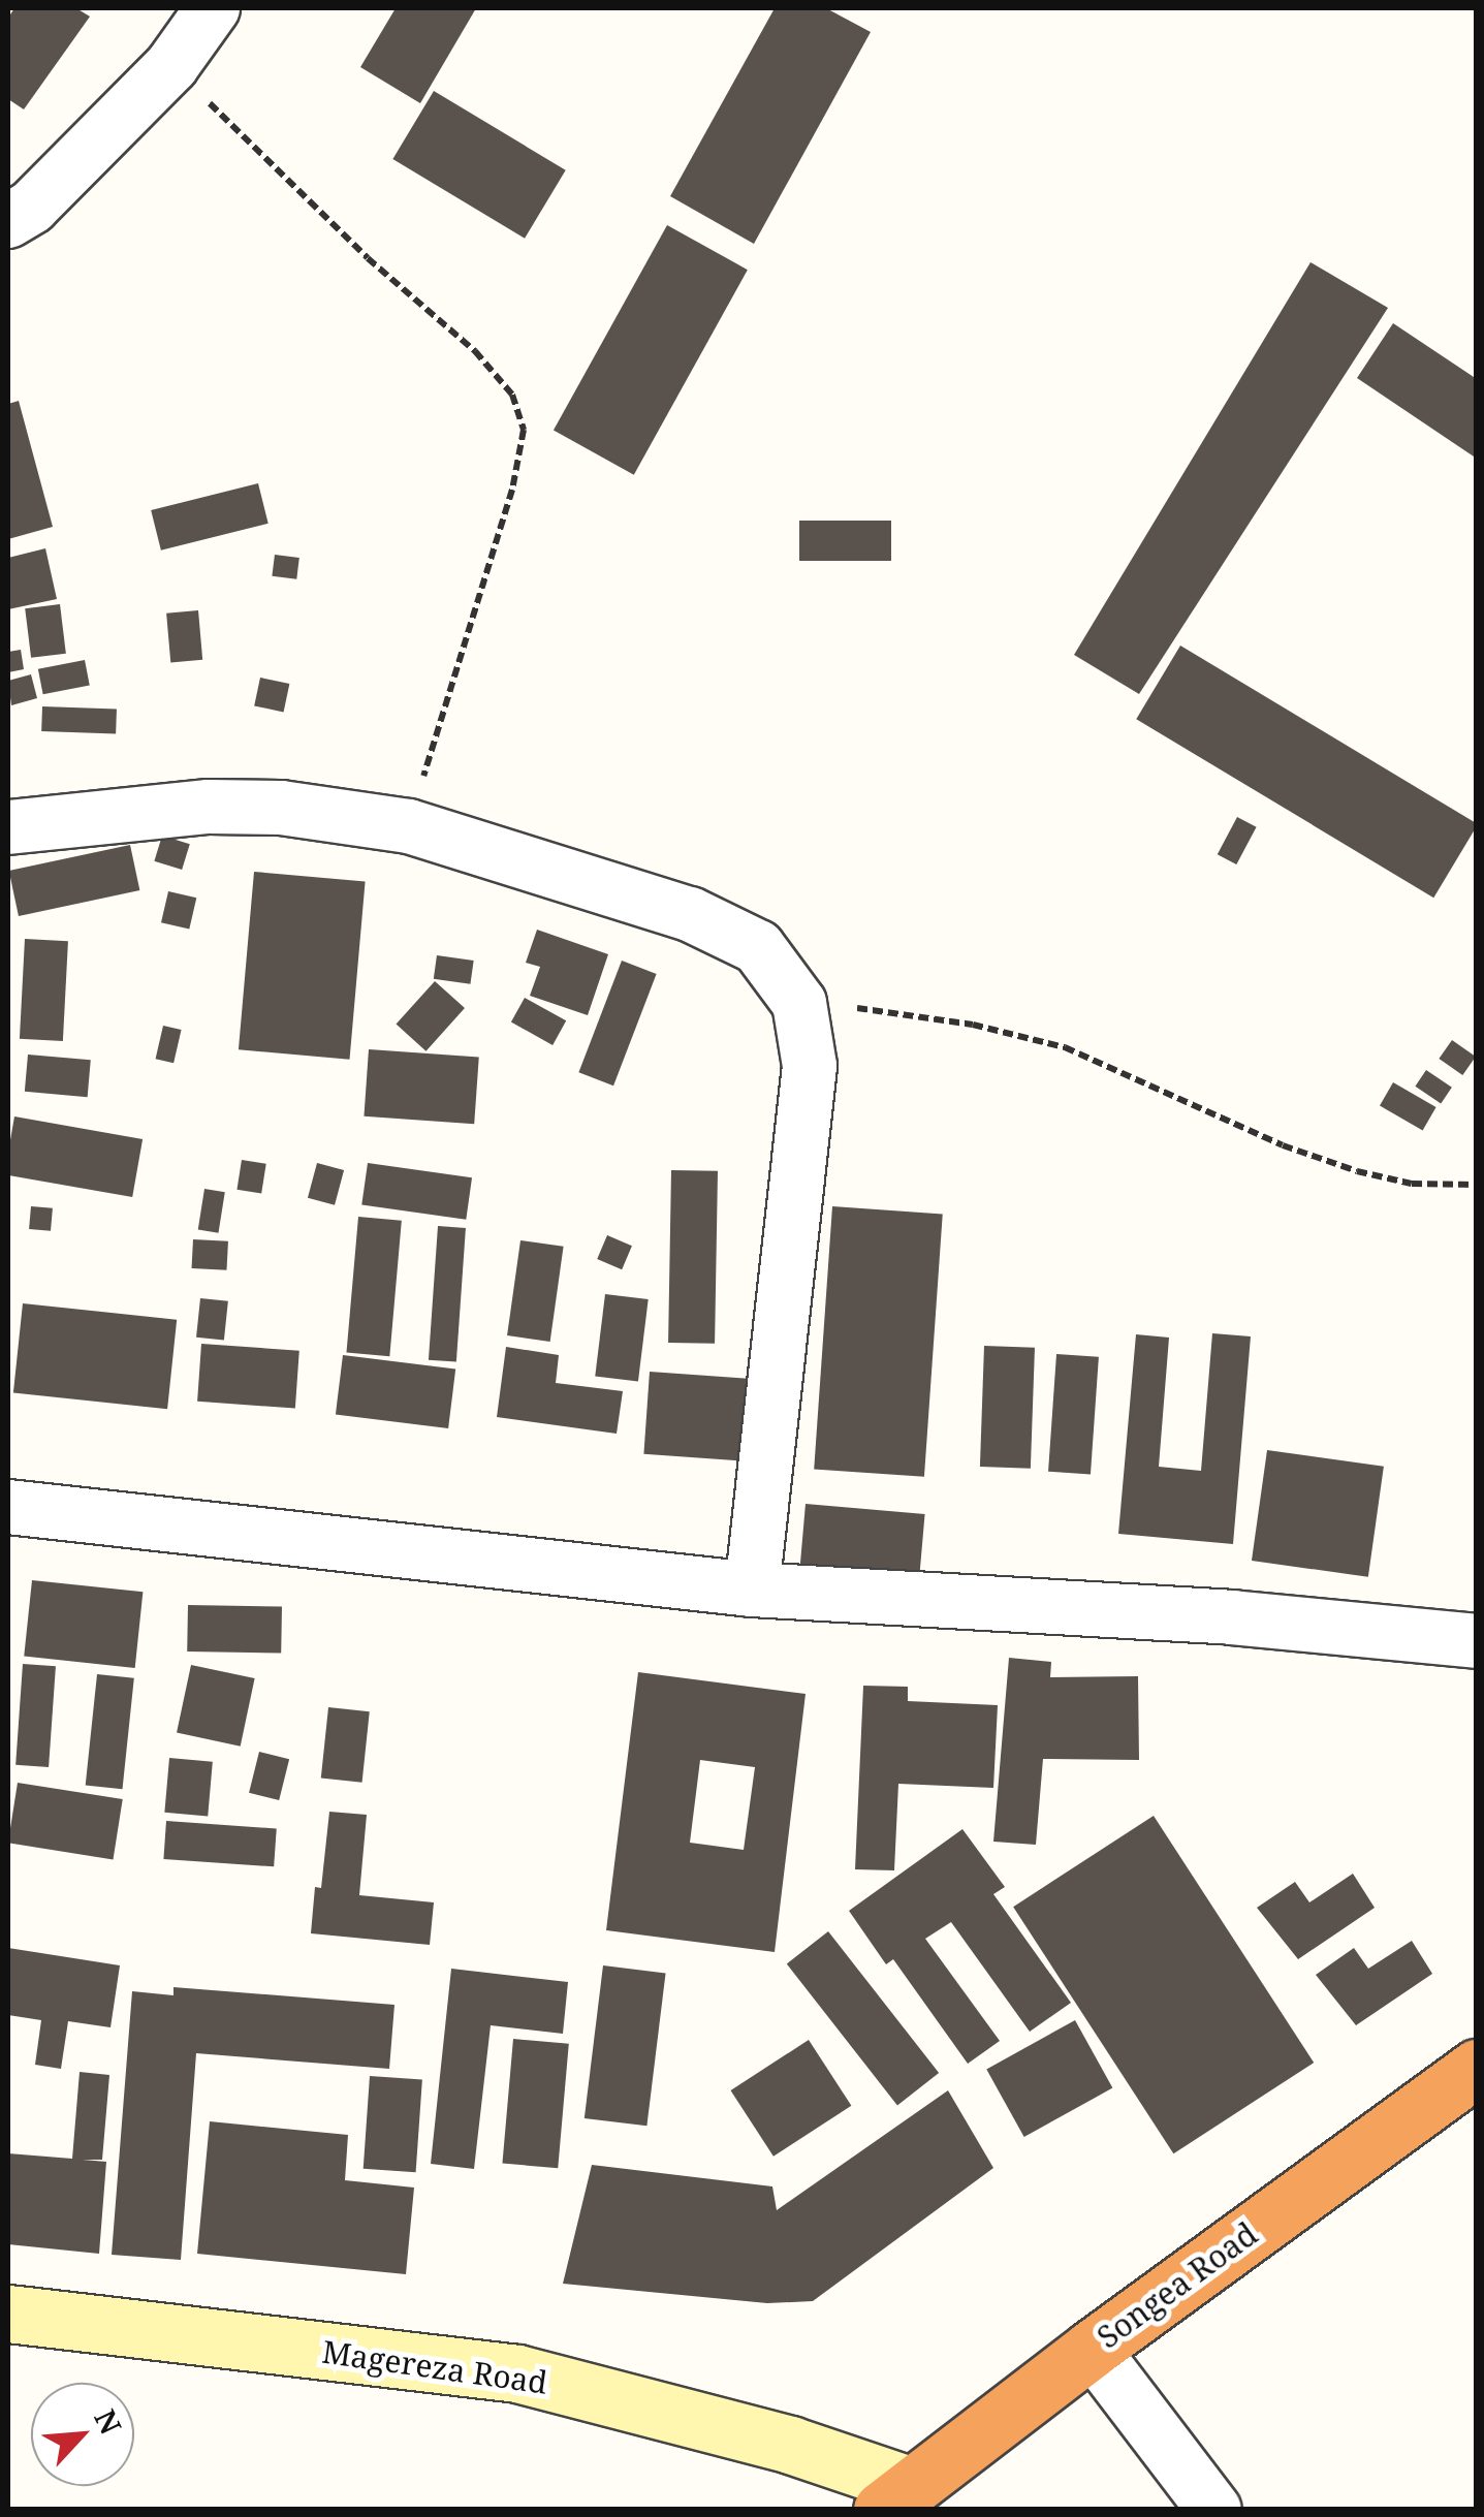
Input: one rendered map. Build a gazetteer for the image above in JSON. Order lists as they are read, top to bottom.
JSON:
{
  "streets": {
    "highway": ["Songea Road"],
    "street": ["Magereza Road"]
  },
  "crossings": [
    ["Songea Road", "Magereza Road"]
  ],
  "north": "top right"
}
